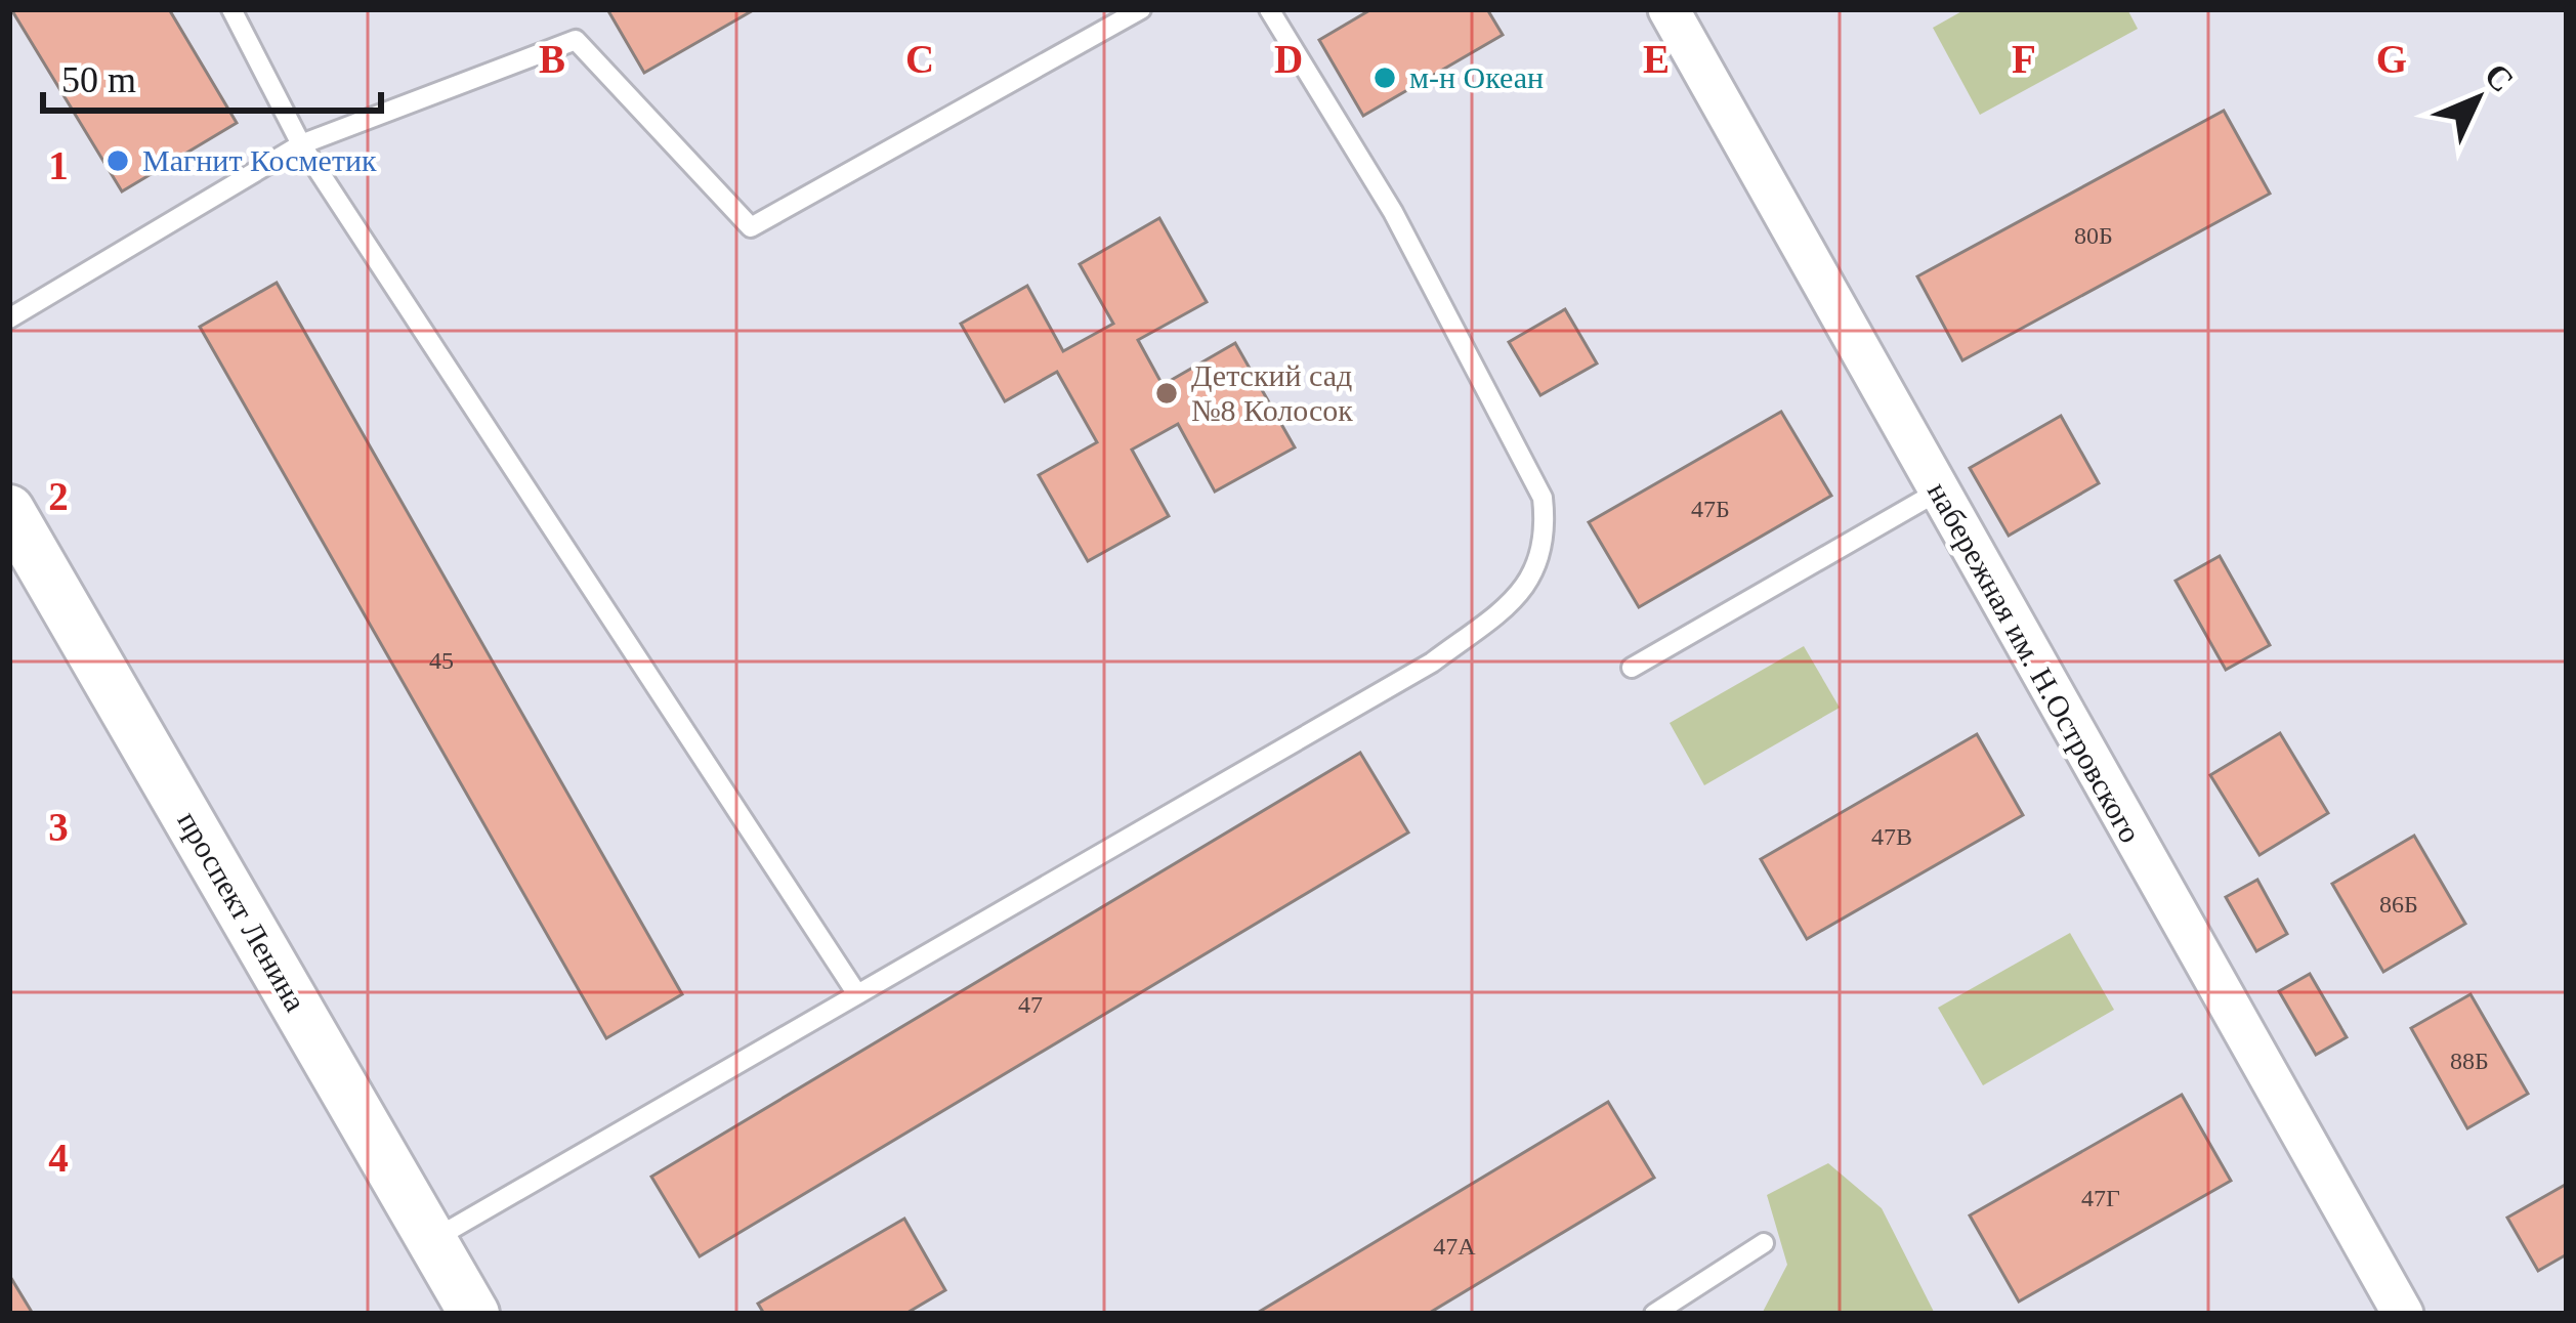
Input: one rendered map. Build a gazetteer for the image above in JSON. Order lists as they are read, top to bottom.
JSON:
{
  "streets": {
    "street": ["набережная им. Н.Островского", "проспект Ленина"]
  },
  "places": ["м-н Океан", "Магнит Косметик", "Детский сад №8 Колосок"],
  "house_numbers": [
    "80Б",
    "47Б",
    "45",
    "47В",
    "86Б",
    "47",
    "88Б",
    "47Г",
    "47А"
  ],
  "scale_bar": "50 m",
  "north": "top right",
  "grid": {
    "columns": [
      "B",
      "C",
      "D",
      "E",
      "F",
      "G"
    ],
    "rows": [
      "1",
      "2",
      "3",
      "4"
    ]
  }
}
